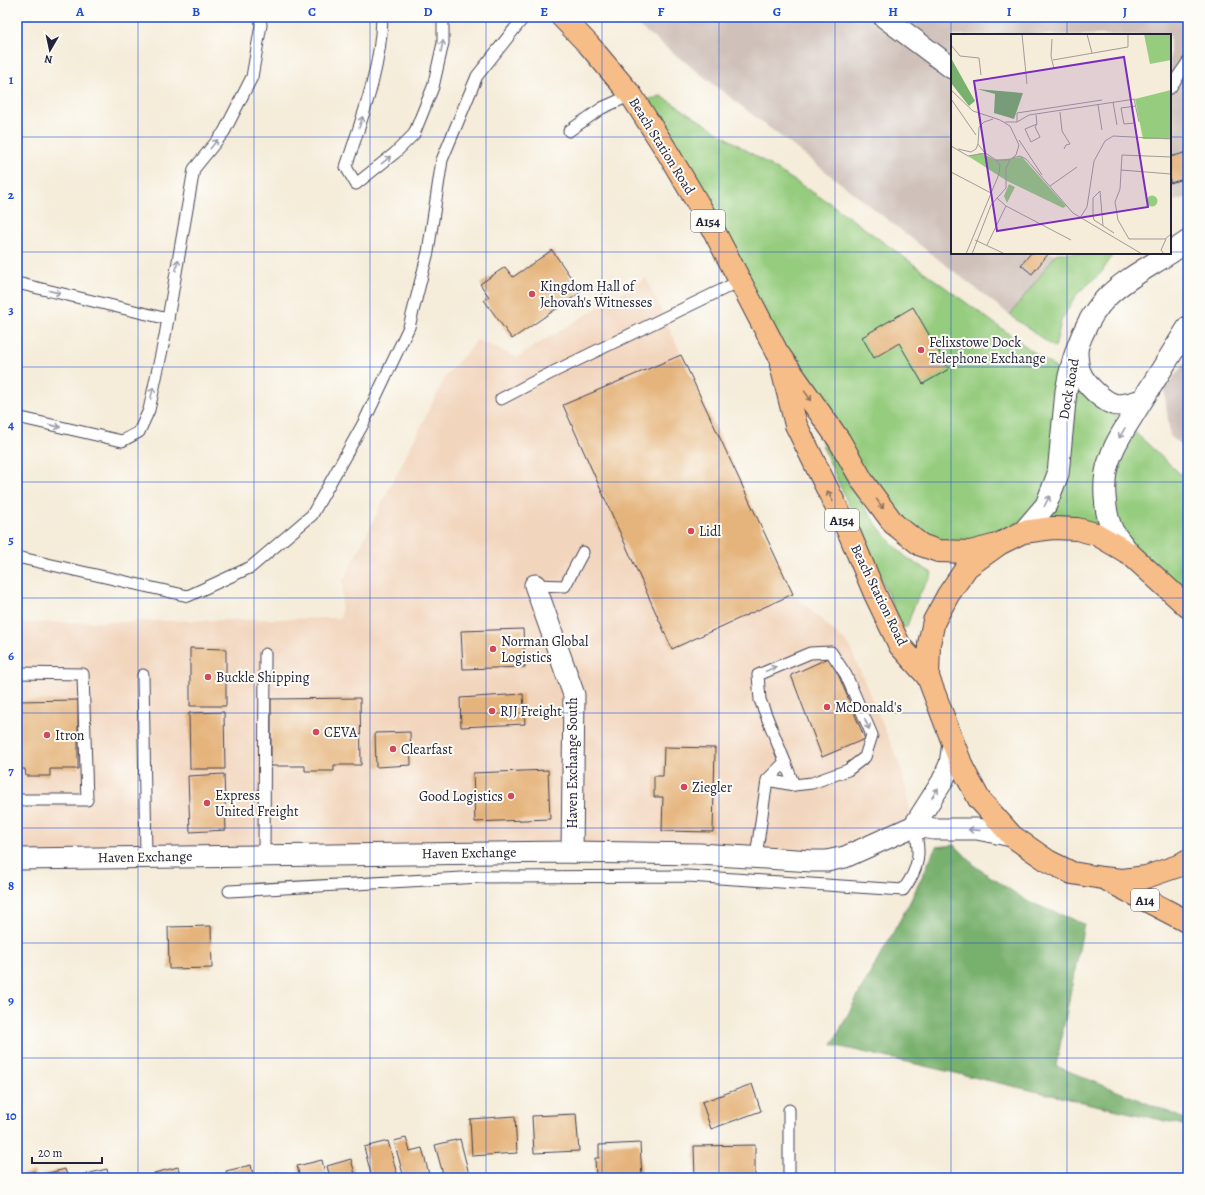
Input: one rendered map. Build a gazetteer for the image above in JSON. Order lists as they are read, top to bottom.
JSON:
{
  "streets": {
    "main road": ["Beach Station Road", "A154", "A14"],
    "street": ["Dock Road", "Haven Exchange South", "Haven Exchange"]
  },
  "crossings": [
    ["Haven Exchange South", "Haven Exchange"]
  ],
  "one_way": ["Dock Road"],
  "places": [
    "Kingdom Hall of Jehovah's Witnesses",
    "Felixstowe Dock Telephone Exchange",
    "Lidl",
    "Norman Global Logistics",
    "Buckle Shipping",
    "McDonald's",
    "RJJ Freight",
    "CEVA",
    "Itron",
    "Clearfast",
    "Ziegler",
    "Good Logistics",
    "Express United Freight"
  ],
  "scale_bar": "20 m",
  "north": "bottom",
  "grid": {
    "columns": [
      "A",
      "B",
      "C",
      "D",
      "E",
      "F",
      "G",
      "H",
      "I",
      "J"
    ],
    "rows": [
      "1",
      "2",
      "3",
      "4",
      "5",
      "6",
      "7",
      "8",
      "9",
      "10"
    ]
  }
}
